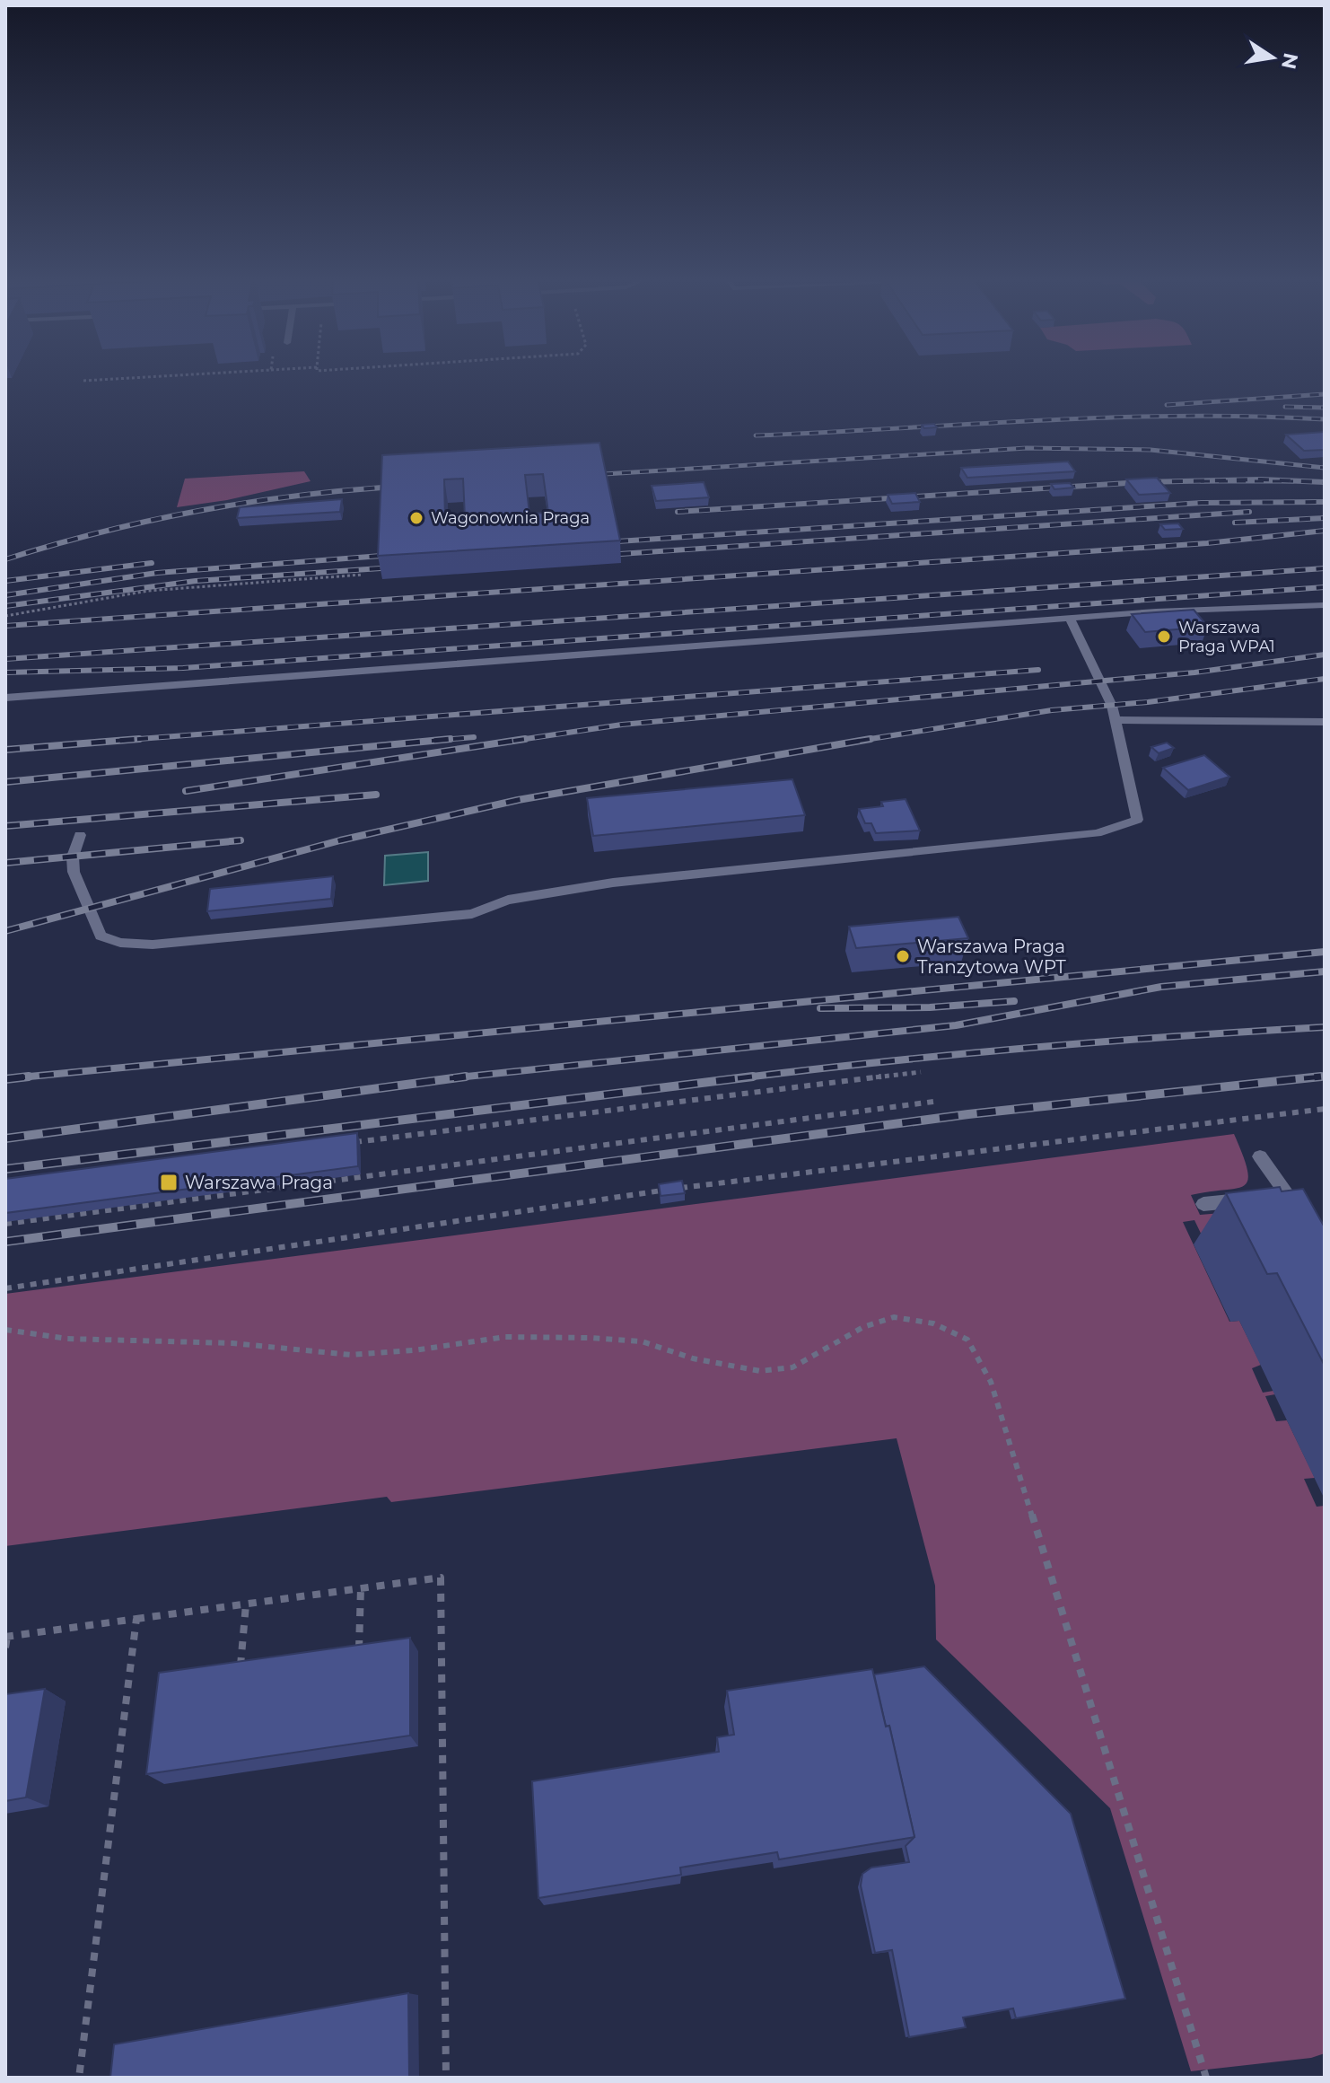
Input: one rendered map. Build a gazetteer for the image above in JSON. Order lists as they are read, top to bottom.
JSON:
{
  "places": {
    "other": ["Wagonownia Praga", "Warszawa Praga WPA1", "Warszawa Praga Tranzytowa WPT"],
    "transit": ["Warszawa Praga"]
  },
  "north": "right"
}
